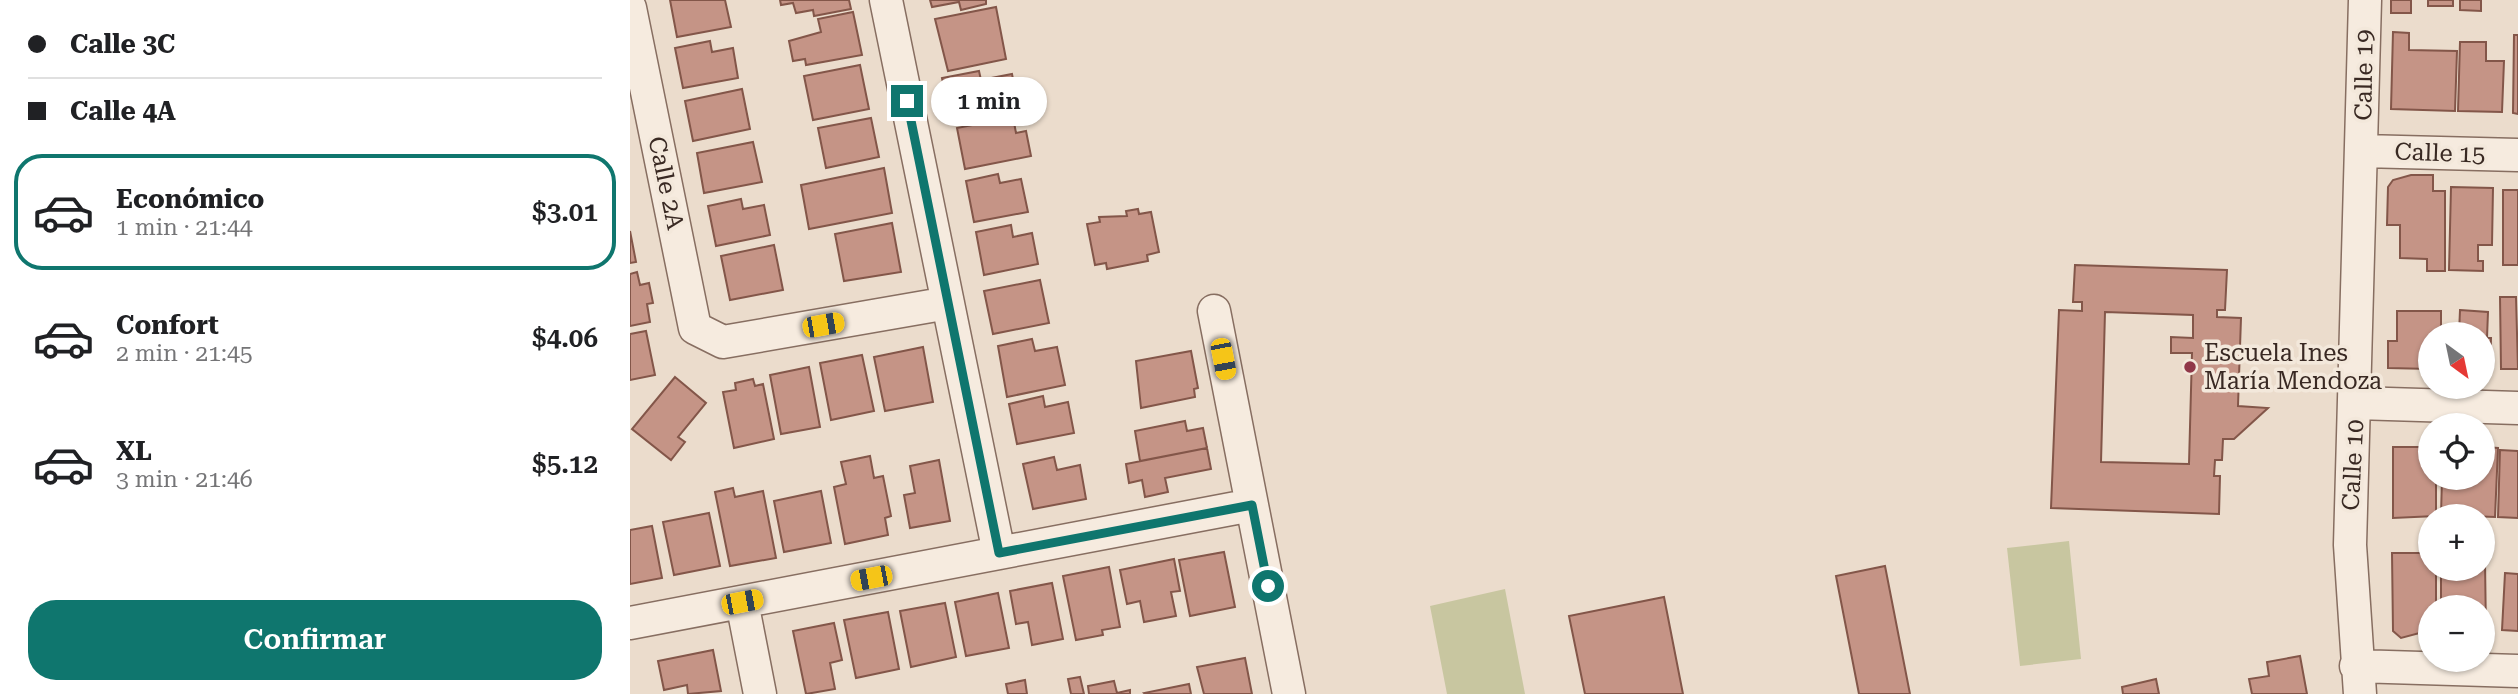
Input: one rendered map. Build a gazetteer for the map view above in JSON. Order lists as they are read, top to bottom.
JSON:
{
  "streets": {
    "street": [
      "Calle 19",
      "Calle 15",
      "Calle 2A",
      "Calle 10"
    ]
  },
  "crossings": [
    ["Calle 19", "Calle 15"],
    ["Calle 19", "Calle 10"],
    ["Calle 15", "Calle 10"]
  ],
  "places": ["Escuela Ines María Mendoza"],
  "north": "bottom right",
  "page": {
    "banner": ["Calle 3C", "Calle 4A"],
    "bubble": "1 min",
    "list": [
      {
        "name": "Económico",
        "note": "1 min · 21:44",
        "value": "$3.01"
      },
      {
        "name": "Confort",
        "note": "2 min · 21:45",
        "value": "$4.06"
      },
      {
        "name": "XL",
        "note": "3 min · 21:46",
        "value": "$5.12"
      }
    ],
    "map_buttons": ["+", "−"],
    "buttons": "Confirmar"
  }
}
